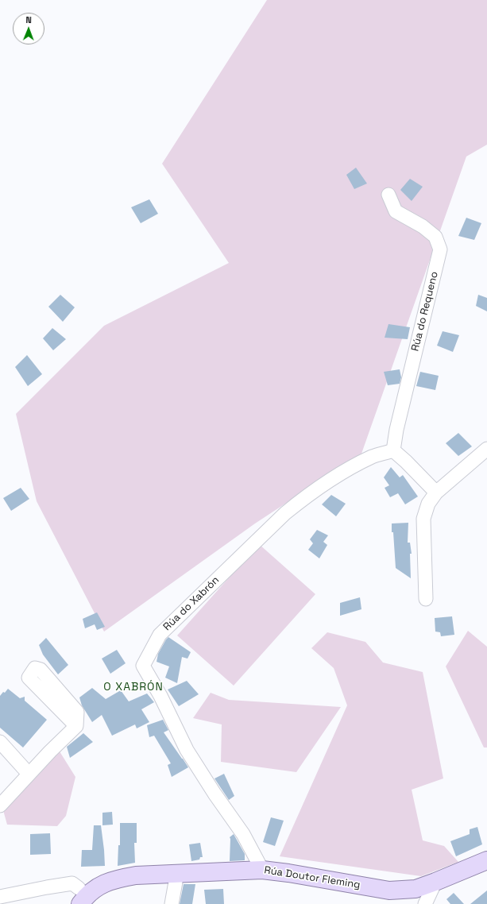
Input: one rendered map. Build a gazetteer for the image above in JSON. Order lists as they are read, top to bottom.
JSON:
{
  "streets": {
    "main road": ["Rúa Doutor Fleming"],
    "street": ["Rúa do Requeno", "Rúa do Xabrón"]
  },
  "crossings": [
    ["Rúa do Requeno", "Rúa do Xabrón"],
    ["Rúa do Xabrón", "Rúa Doutor Fleming"]
  ],
  "districts": ["O XABRÓN"],
  "north": "top"
}
